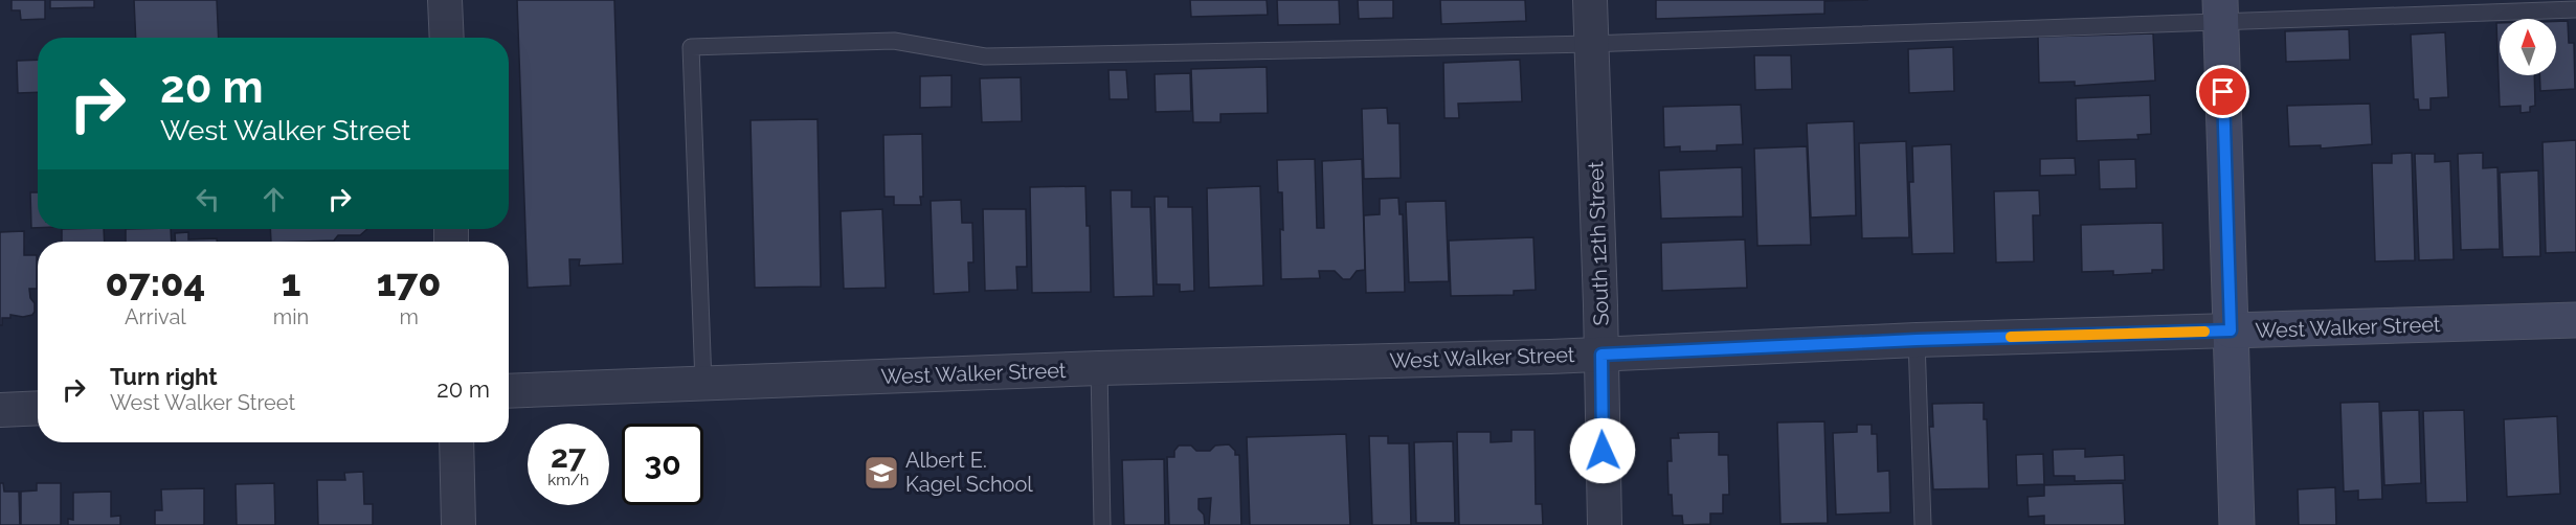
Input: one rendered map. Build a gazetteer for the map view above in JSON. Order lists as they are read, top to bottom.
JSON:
{
  "streets": {
    "street": ["South 12th Street", "West Walker Street"]
  },
  "crossings": [
    ["South 12th Street", "West Walker Street"]
  ],
  "places": {
    "school or university": ["Albert E. Kagel School"]
  },
  "north": "top",
  "page": {
    "turn": ["20 m", "West Walker Street"],
    "eta": [
      "07:04",
      "Arrival",
      "1",
      "min",
      "170",
      "m"
    ],
    "list": [
      {
        "name": "Turn right",
        "note": "West Walker Street",
        "value": "20 m"
      }
    ],
    "speed": "27 km/h",
    "limit": "30"
  }
}
